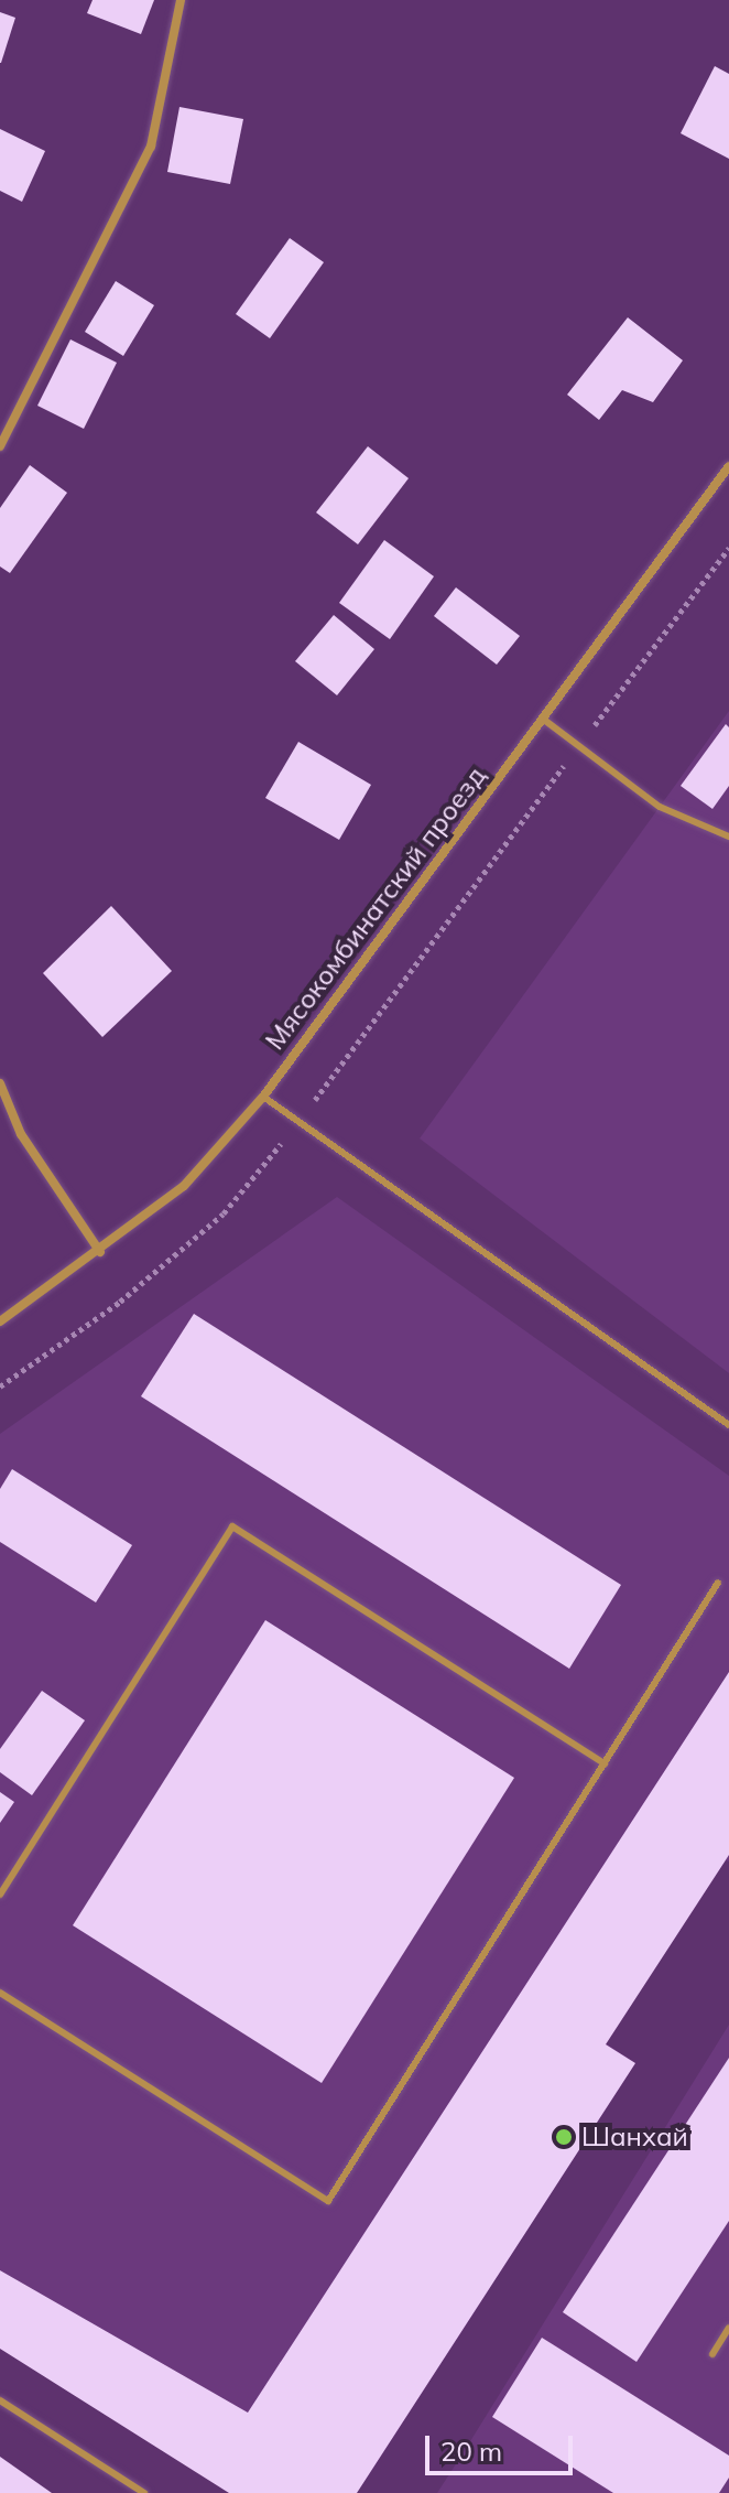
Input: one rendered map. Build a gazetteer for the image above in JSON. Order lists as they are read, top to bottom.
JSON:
{
  "streets": {
    "street": ["Мясокомбинатский проезд"]
  },
  "places": ["Шанхай"],
  "scale_bar": "20 m"
}
